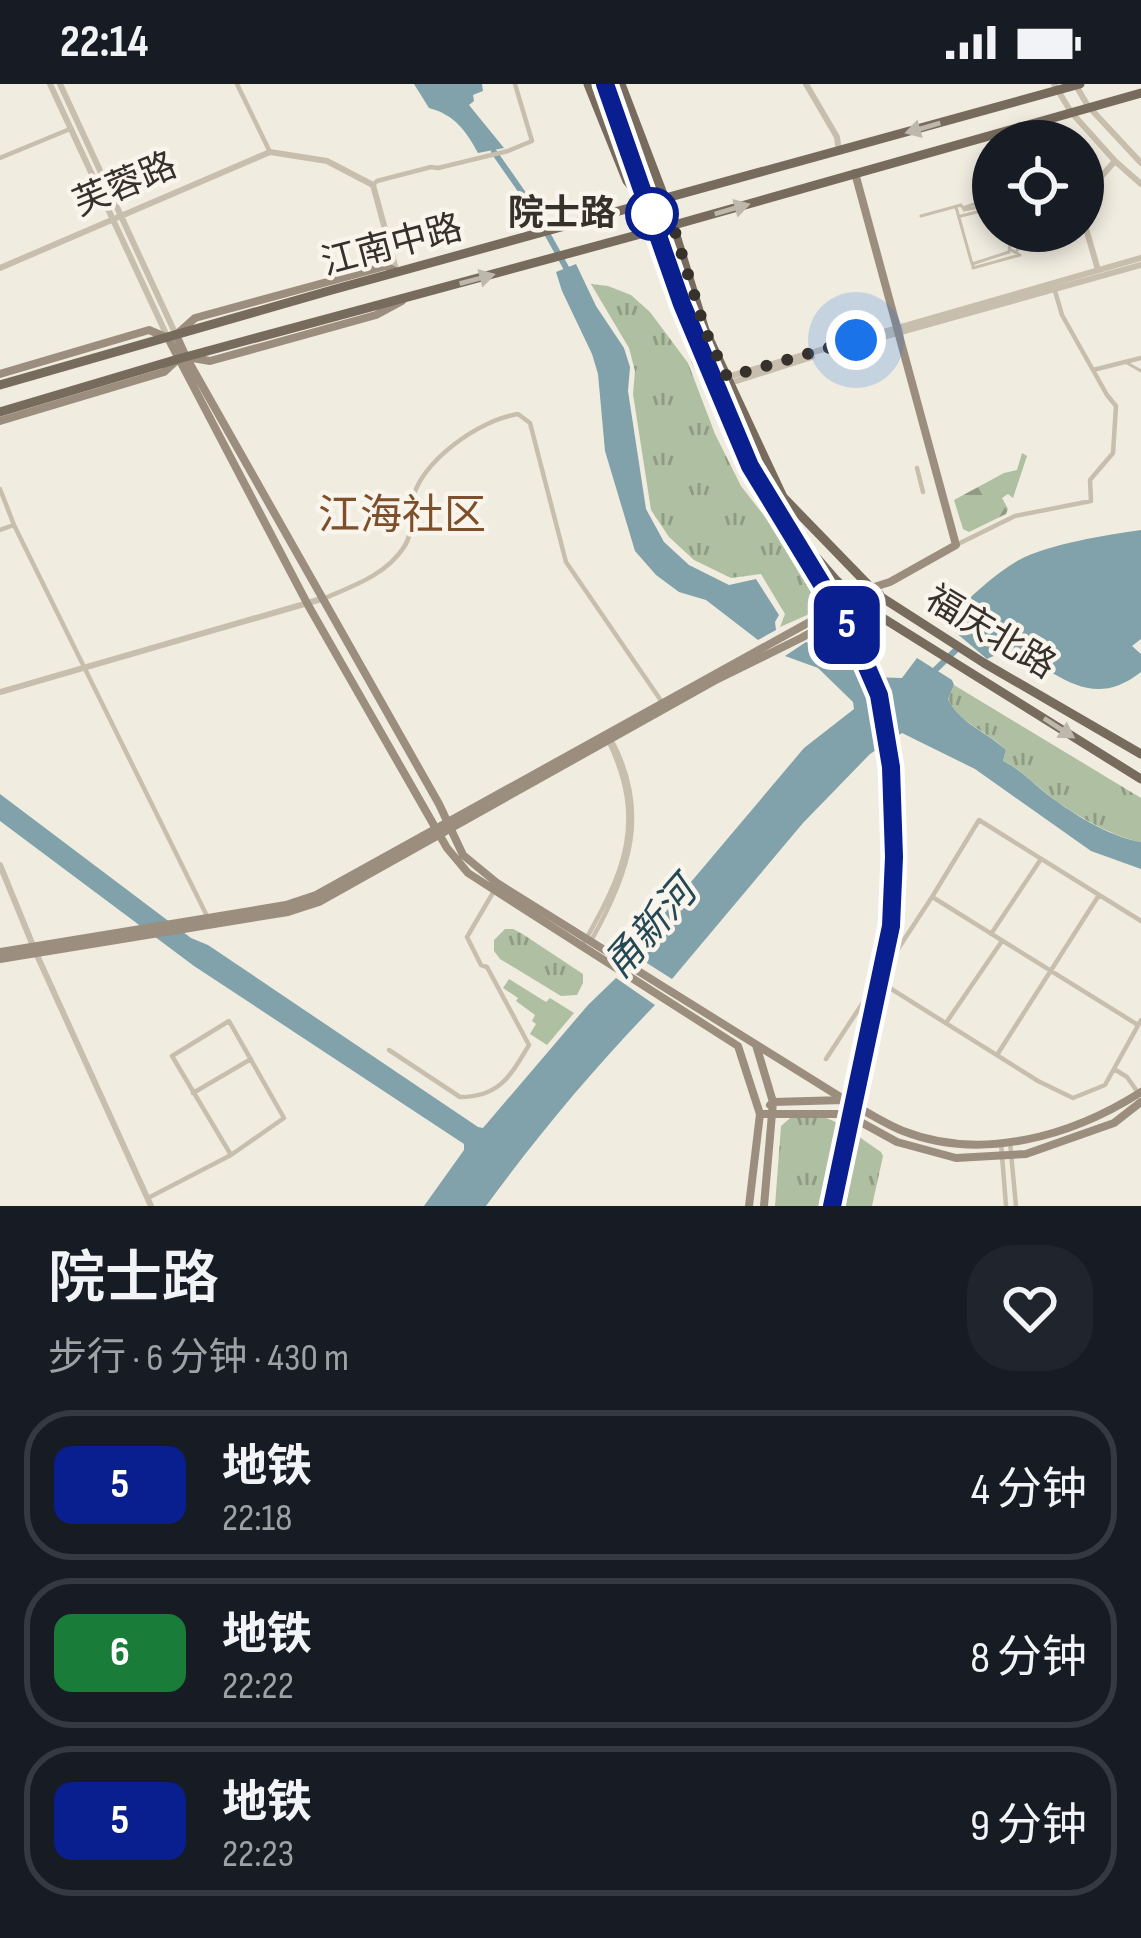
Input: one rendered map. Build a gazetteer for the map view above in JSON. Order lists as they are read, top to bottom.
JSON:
{
  "streets": {
    "main road": ["江南中路", "福庆北路"],
    "street": ["芙蓉路"]
  },
  "crossings": [
    ["江南中路", "福庆北路"]
  ],
  "districts": ["江海社区"],
  "water": ["甬新河"],
  "places": ["院士路"],
  "lines": ["metro line 5"],
  "page": {
    "status": "22:14",
    "on_map": "5",
    "heading": ["院士路", "步行 · 6 分钟 · 430 m"],
    "list": [
      {
        "mark": "5",
        "name": "地铁",
        "note": "22:18",
        "value": "4 分钟"
      },
      {
        "mark": "6",
        "name": "地铁",
        "note": "22:22",
        "value": "8 分钟"
      },
      {
        "mark": "5",
        "name": "地铁",
        "note": "22:23",
        "value": "9 分钟"
      }
    ]
  }
}
